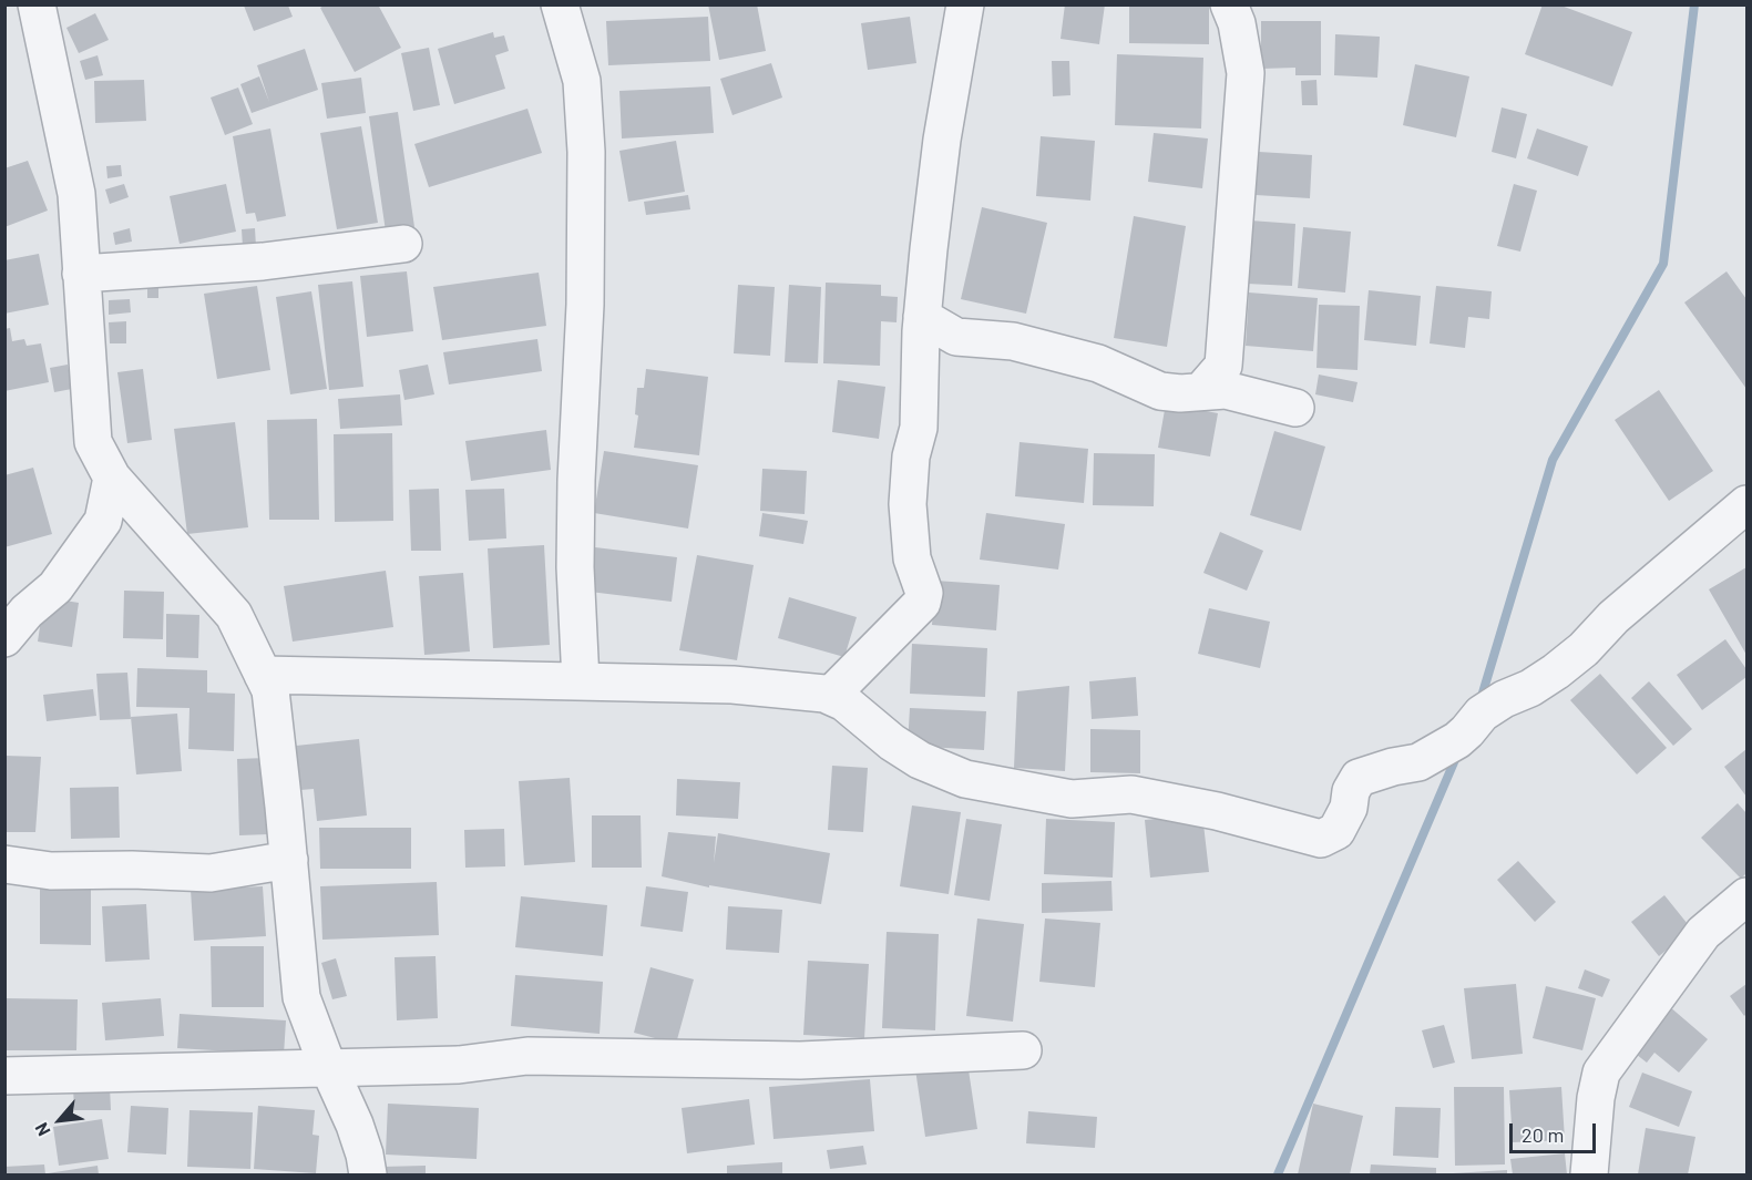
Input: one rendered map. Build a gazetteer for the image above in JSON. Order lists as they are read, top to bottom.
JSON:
{
  "scale_bar": "20 m",
  "north": "bottom left"
}
